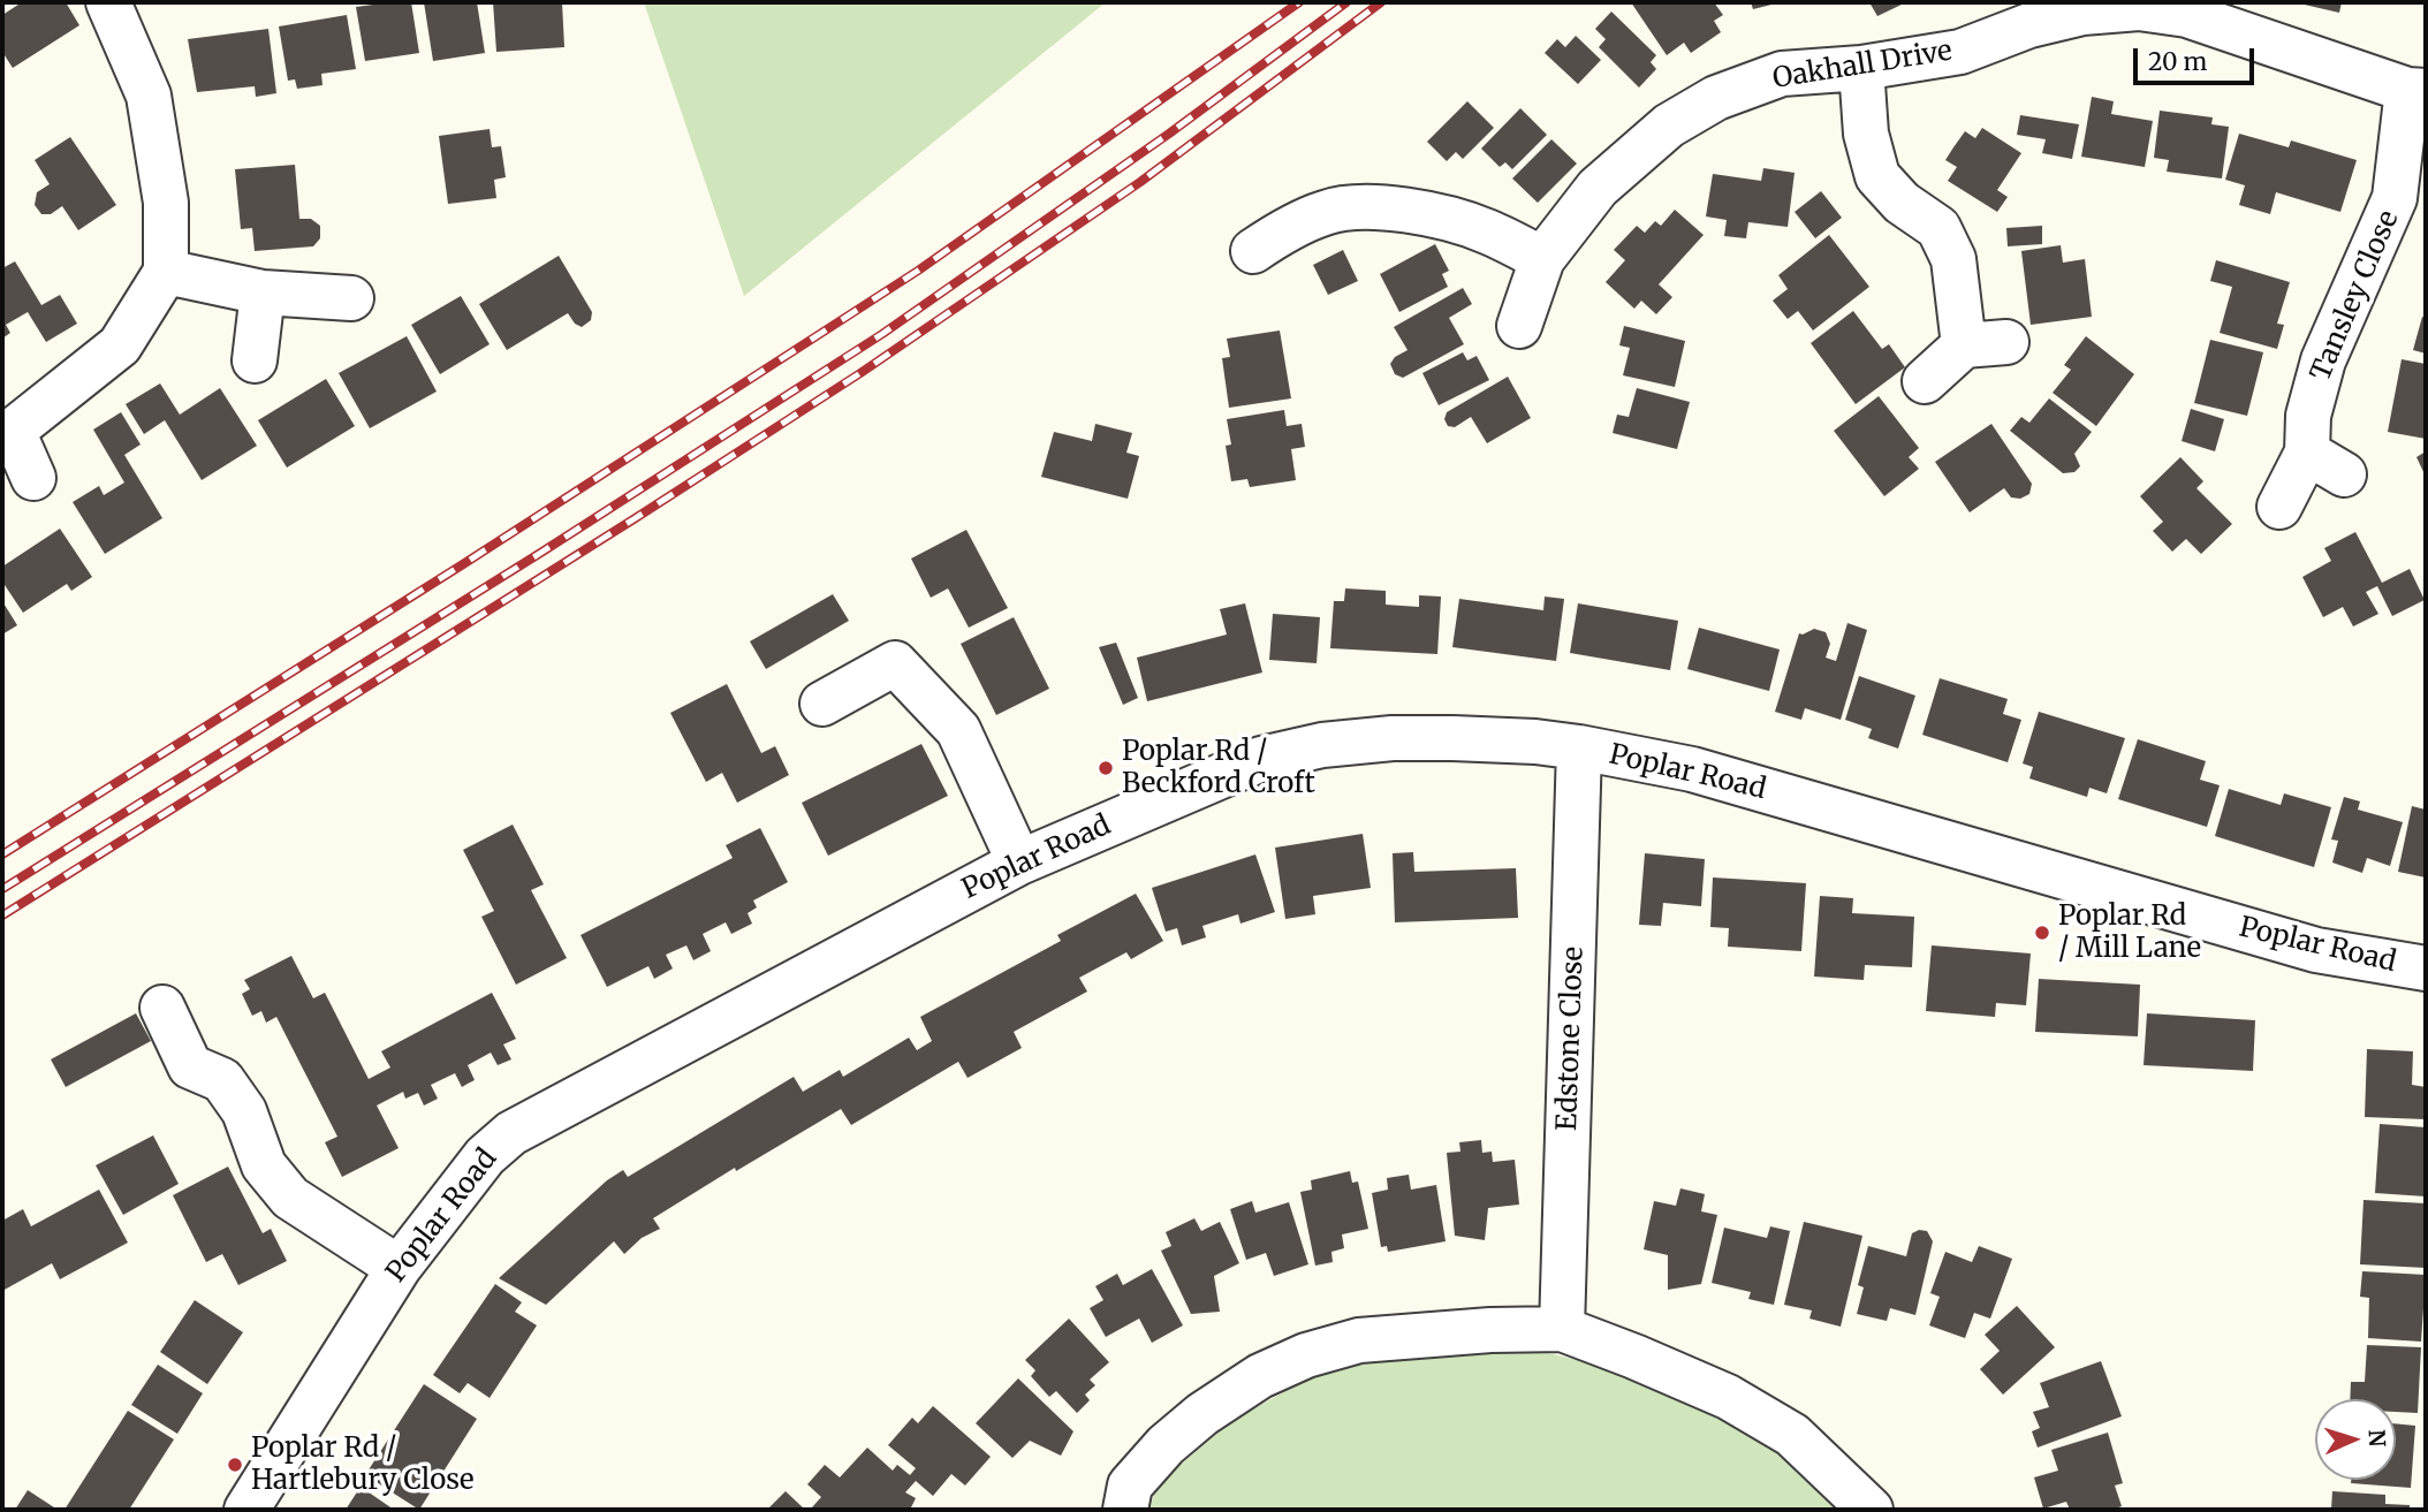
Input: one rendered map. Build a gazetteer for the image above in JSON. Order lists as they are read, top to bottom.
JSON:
{
  "streets": {
    "street": [
      "Oakhall Drive",
      "Tansley Close",
      "Poplar Road",
      "Edstone Close"
    ]
  },
  "crossings": [
    ["Oakhall Drive", "Tansley Close"],
    ["Poplar Road", "Edstone Close"]
  ],
  "places": ["Poplar Rd / Beckford Croft", "Poplar Rd / Mill Lane", "Poplar Rd / Hartlebury Close"],
  "scale_bar": "20 m",
  "north": "right"
}
